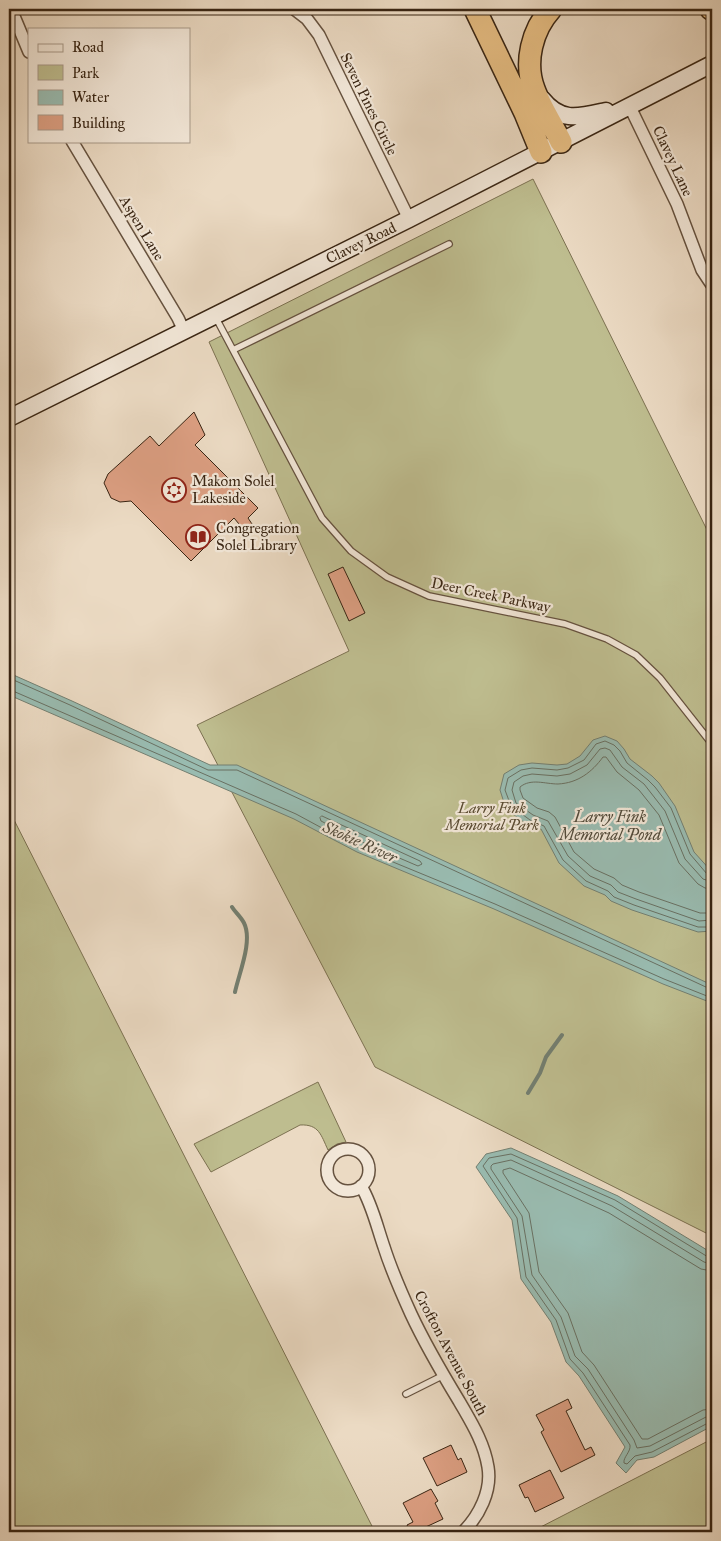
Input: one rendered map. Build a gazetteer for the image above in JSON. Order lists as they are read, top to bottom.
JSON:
{
  "streets": {
    "main road": ["Clavey Road"],
    "street": [
      "Seven Pines Circle",
      "Clavey Lane",
      "Aspen Lane",
      "Crofton Avenue South"
    ],
    "lane": ["Deer Creek Parkway"]
  },
  "crossings": [
    ["Seven Pines Circle", "Clavey Road"],
    ["Clavey Lane", "Clavey Road"],
    ["Aspen Lane", "Clavey Road"],
    ["Clavey Road", "Deer Creek Parkway"]
  ],
  "water": ["Larry Fink Memorial Pond", "Skokie River"],
  "parks": ["Larry Fink Memorial Park"],
  "places": {
    "synagogue": ["Makom Solel Lakeside"],
    "library": ["Congregation Solel Library"]
  },
  "legend": [
    "Road",
    "Park",
    "Water",
    "Building"
  ]
}
